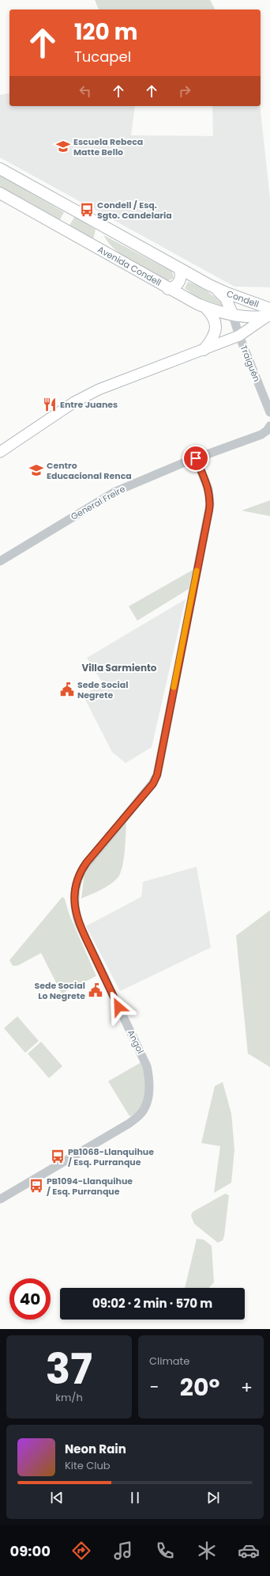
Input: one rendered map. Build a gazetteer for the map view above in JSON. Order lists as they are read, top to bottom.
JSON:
{
  "streets": {
    "main road": ["Avenida Condell", "Condell"],
    "street": ["Traiguén", "General Freire", "Angol"]
  },
  "crossings": [
    ["Avenida Condell", "Condell"],
    ["Avenida Condell", "Traiguén"],
    ["General Freire", "Angol"]
  ],
  "districts": ["Villa Sarmiento"],
  "places": {
    "school or university": ["Escuela Rebeca Matte Bello", "Centro Educacional Renca"],
    "bus stop": ["Condell / Esq. Sgto. Candelaria", "PB1068-Llanquihue / Esq. Purranque", "PB1094-Llanquihue / Esq. Purranque"],
    "restaurant": ["Entre Juanes"],
    "public building": ["Sede Social Negrete", "Sede Social Lo Negrete"]
  },
  "page": {
    "turn": ["120 m", "Tucapel"],
    "limit": "40",
    "trip": "09:02 · 2 min · 570 m",
    "tile": [
      ["37", "km/h"],
      "Climate"
    ],
    "heat": ["−", "20°", "+"],
    "song": ["Neon Rain", "Kite Club"],
    "tabs": "09:00"
  }
}
